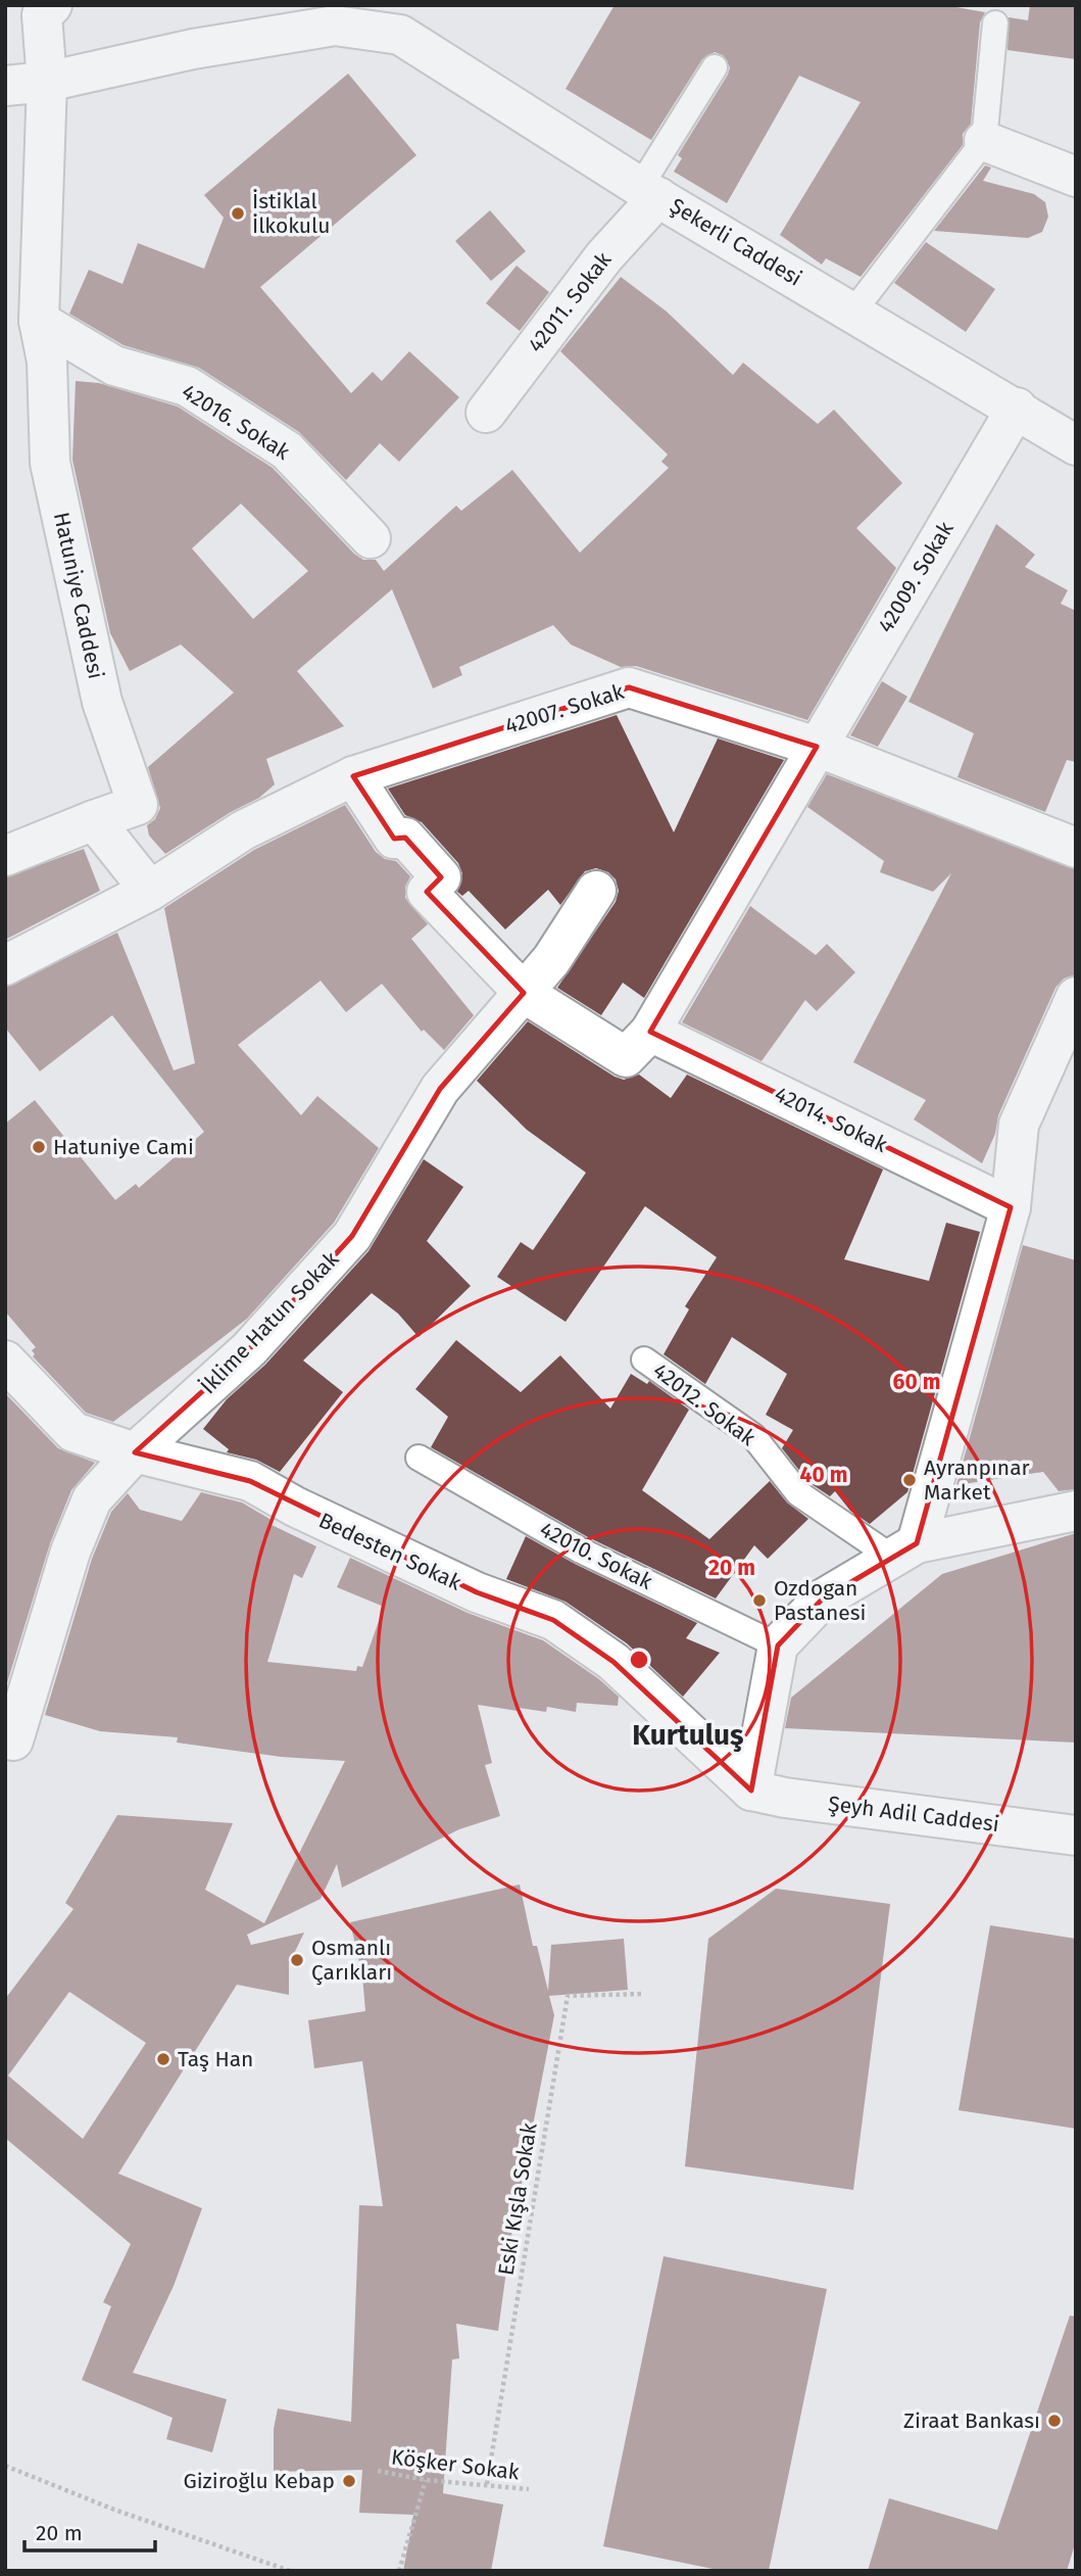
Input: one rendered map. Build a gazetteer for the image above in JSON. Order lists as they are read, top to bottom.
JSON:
{
  "streets": {
    "street": [
      "Şekerli Caddesi",
      "42011. Sokak",
      "42016. Sokak",
      "42009. Sokak",
      "Hatuniye Caddesi",
      "42007. Sokak",
      "42014. Sokak",
      "İklime Hatun Sokak",
      "Bedesten Sokak",
      "Şeyh Adil Caddesi"
    ],
    "lane": ["42012. Sokak", "42010. Sokak"],
    "path": ["Eski Kışla Sokak", "Köşker Sokak"]
  },
  "crossings": [
    ["Şekerli Caddesi", "42011. Sokak"],
    ["Şekerli Caddesi", "42009. Sokak"],
    ["42016. Sokak", "Hatuniye Caddesi"],
    ["42009. Sokak", "42007. Sokak"],
    ["42009. Sokak", "42014. Sokak"],
    ["İklime Hatun Sokak", "Bedesten Sokak"],
    ["Bedesten Sokak", "Şeyh Adil Caddesi"],
    ["Eski Kışla Sokak", "Köşker Sokak"]
  ],
  "districts": ["Kurtuluş"],
  "places": [
    "İstiklal İlkokulu",
    "Hatuniye Cami",
    "Ayranpınar Market",
    "Ozdogan Pastanesi",
    "Osmanlı Çarıkları",
    "Taş Han",
    "Ziraat Bankası",
    "Giziroğlu Kebap"
  ],
  "scale_bar": "20 m",
  "rings": ["60 m", "40 m", "20 m"]
}
